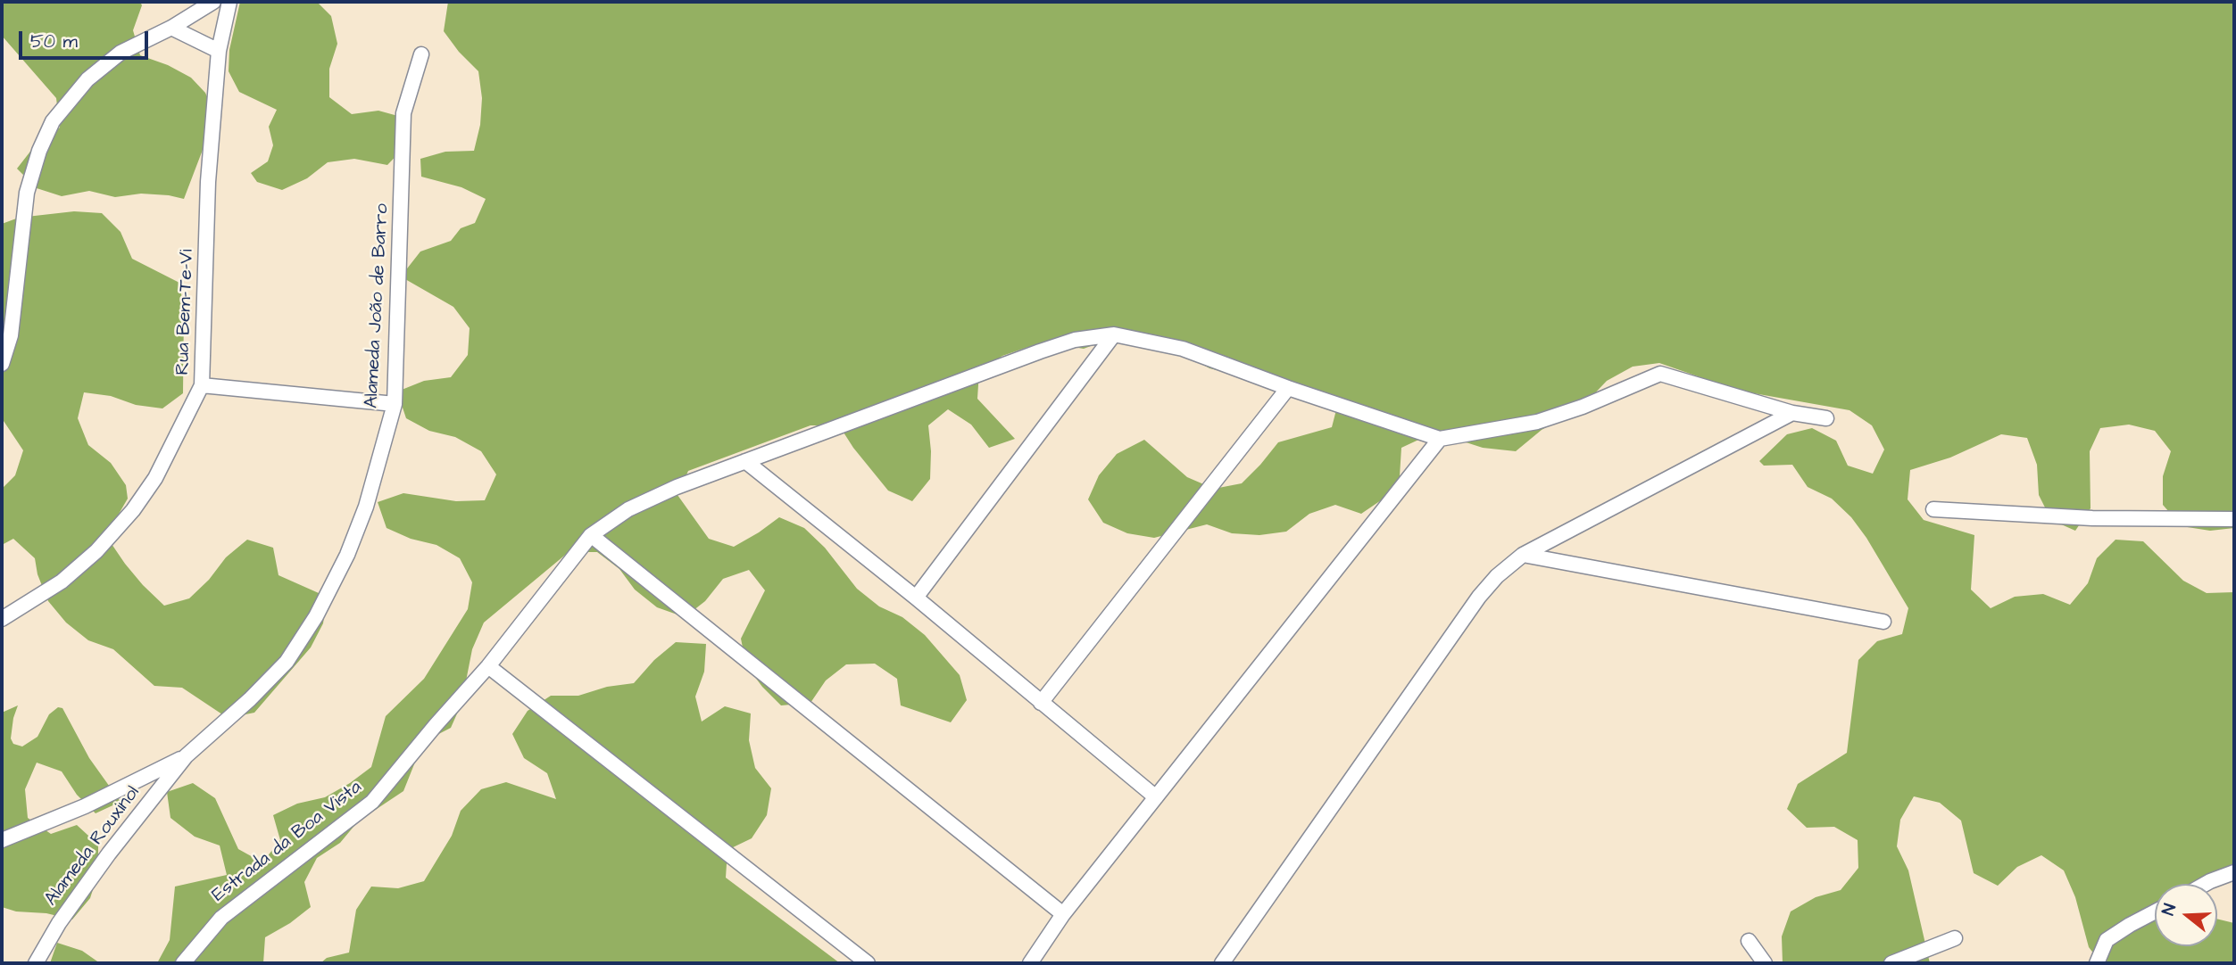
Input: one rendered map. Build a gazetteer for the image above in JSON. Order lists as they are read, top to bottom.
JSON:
{
  "streets": {
    "street": [
      "Alameda João de Barro",
      "Rua Bem-Te-Vi",
      "Estrada da Boa Vista",
      "Alameda Rouxinol"
    ]
  },
  "crossings": [
    ["Alameda João de Barro", "Alameda Rouxinol"]
  ],
  "scale_bar": "50 m",
  "north": "left"
}
